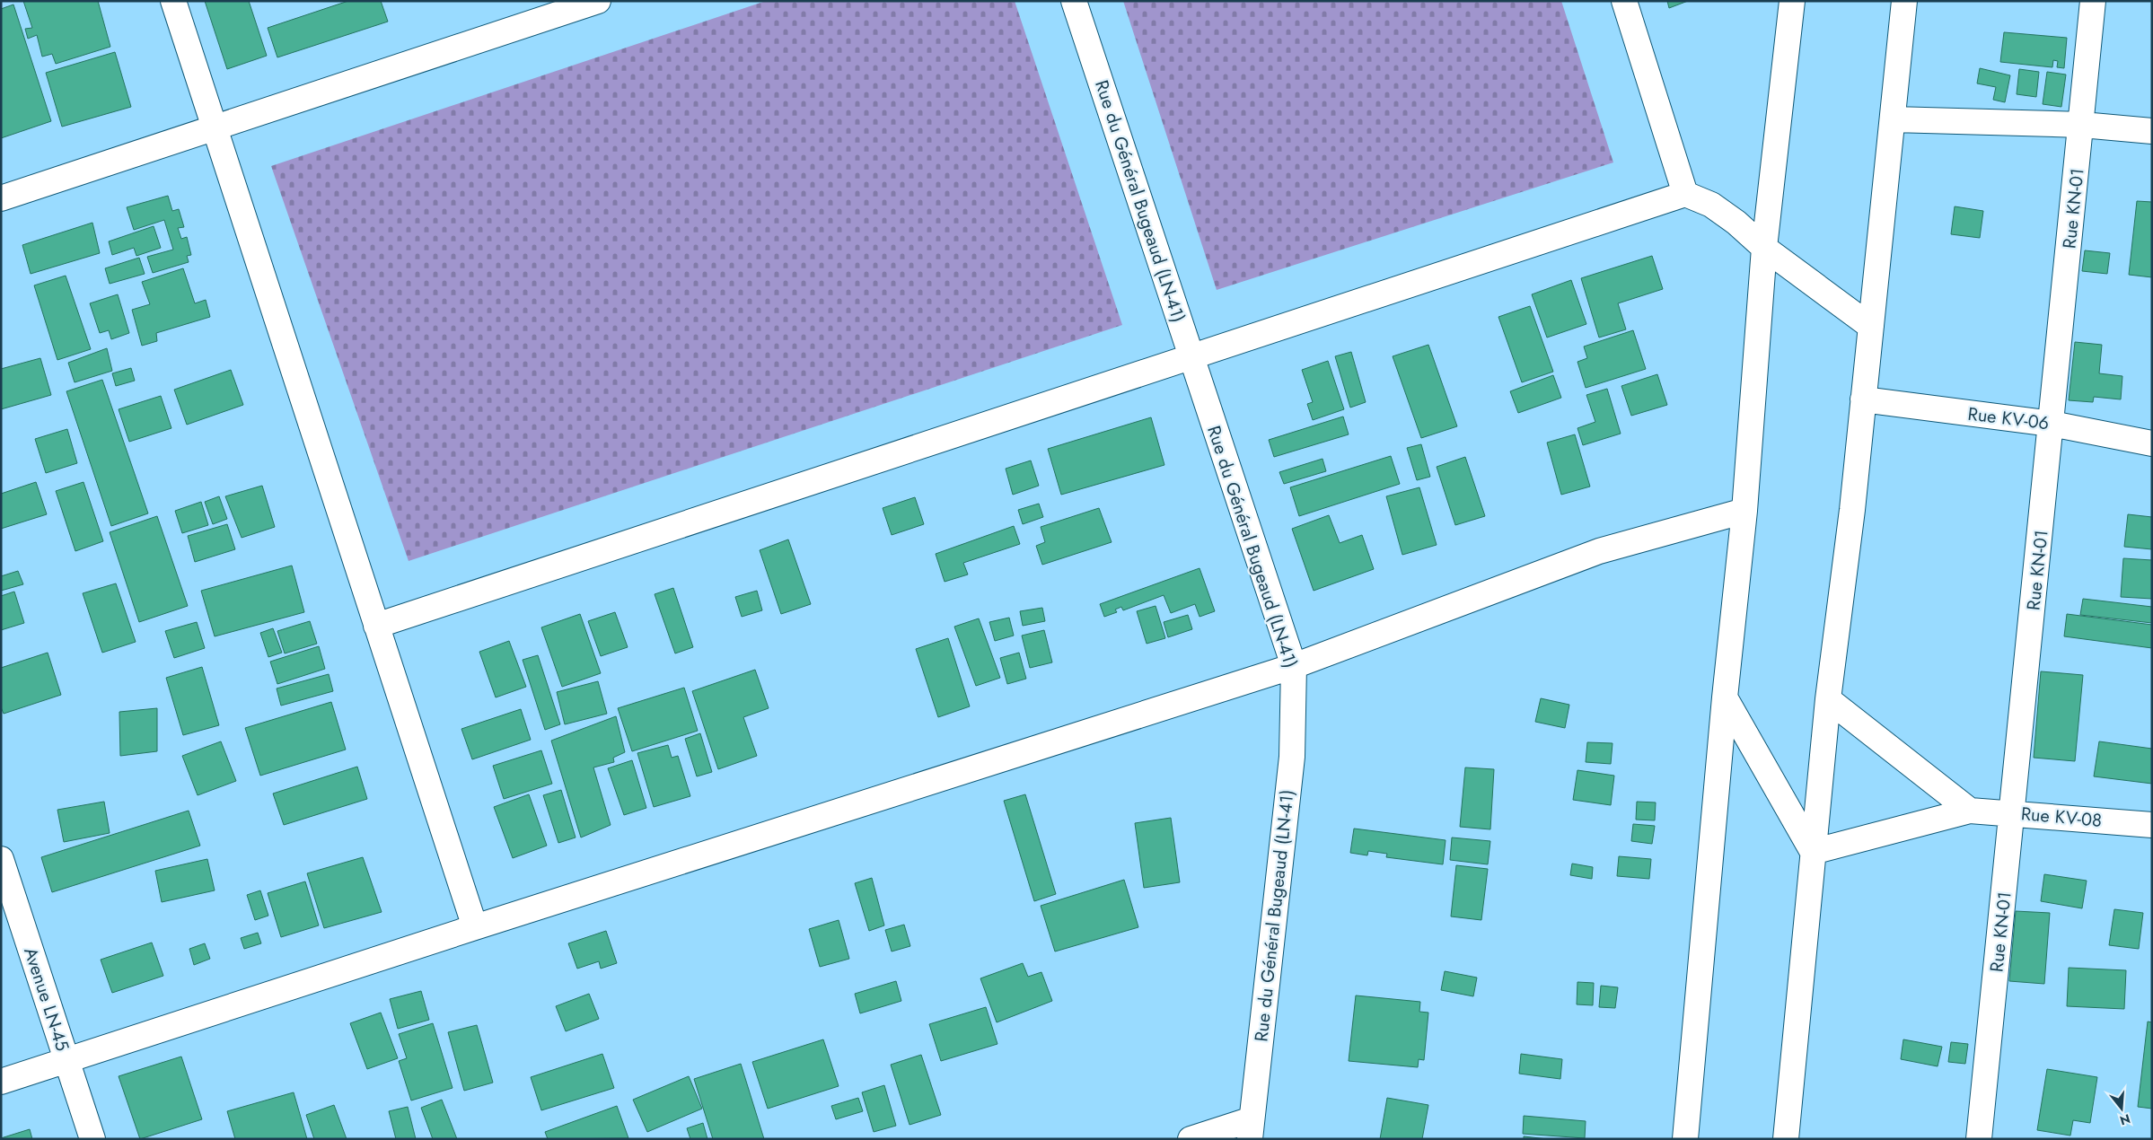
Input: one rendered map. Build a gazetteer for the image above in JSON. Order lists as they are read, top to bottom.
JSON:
{
  "streets": {
    "street": [
      "Rue du Général Bugeaud (LN-41)",
      "Rue KN-01",
      "Rue KV-06",
      "Rue KV-08",
      "Avenue LN-45"
    ]
  },
  "crossings": [
    ["Rue KN-01", "Rue KV-06"],
    ["Rue KN-01", "Rue KV-08"]
  ],
  "north": "bottom"
}
